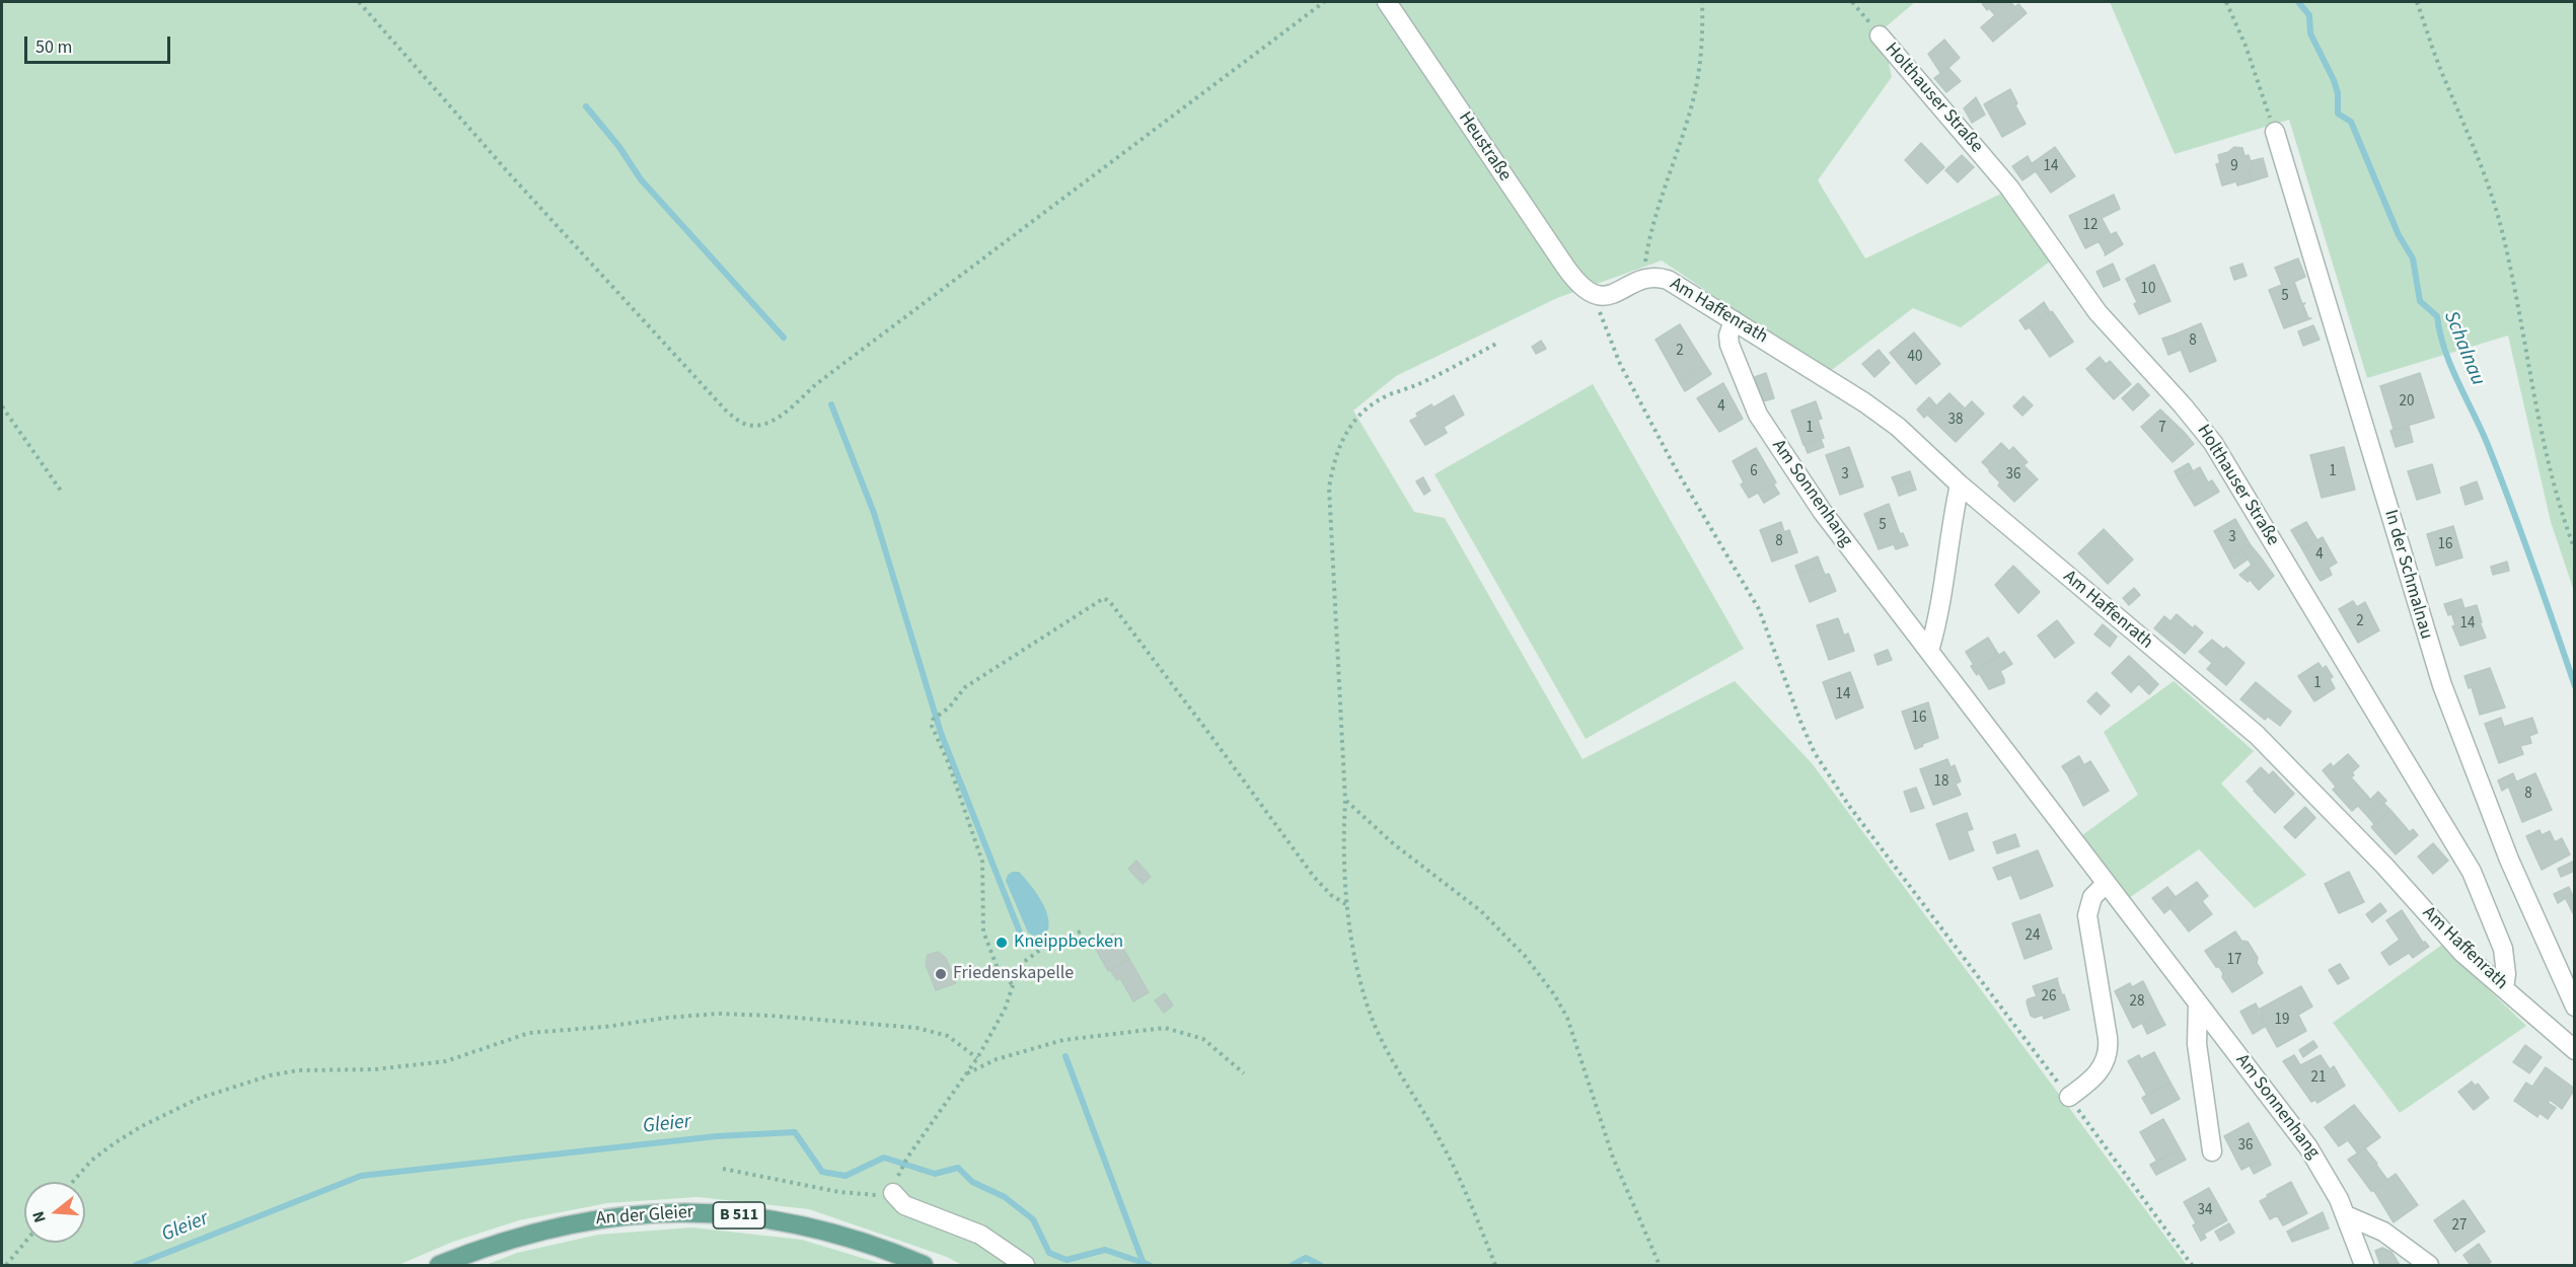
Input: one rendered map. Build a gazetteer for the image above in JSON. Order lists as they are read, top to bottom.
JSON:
{
  "streets": {
    "main road": ["B 511", "An der Gleier"],
    "street": [
      "Holthauser Straße",
      "Heustraße",
      "Am Haffenrath",
      "Am Sonnenhang",
      "In der Schmalnau"
    ]
  },
  "crossings": [
    ["Holthauser Straße", "Am Haffenrath"],
    ["Heustraße", "Am Haffenrath"],
    ["Am Haffenrath", "Am Sonnenhang"]
  ],
  "water": ["Schalnau", "Gleier"],
  "places": ["Kneippbecken", "Friedenskapelle"],
  "house_numbers": [
    "14",
    "9",
    "12",
    "10",
    "5",
    "8",
    "2",
    "40",
    "20",
    "4",
    "38",
    "1",
    "7",
    "6",
    "1",
    "3",
    "36",
    "5",
    "3",
    "8",
    "16",
    "4",
    "2",
    "14",
    "1",
    "14",
    "16",
    "18",
    "8",
    "24",
    "17",
    "26",
    "28",
    "19",
    "21",
    "36",
    "34",
    "27"
  ],
  "scale_bar": "50 m",
  "north": "left"
}
